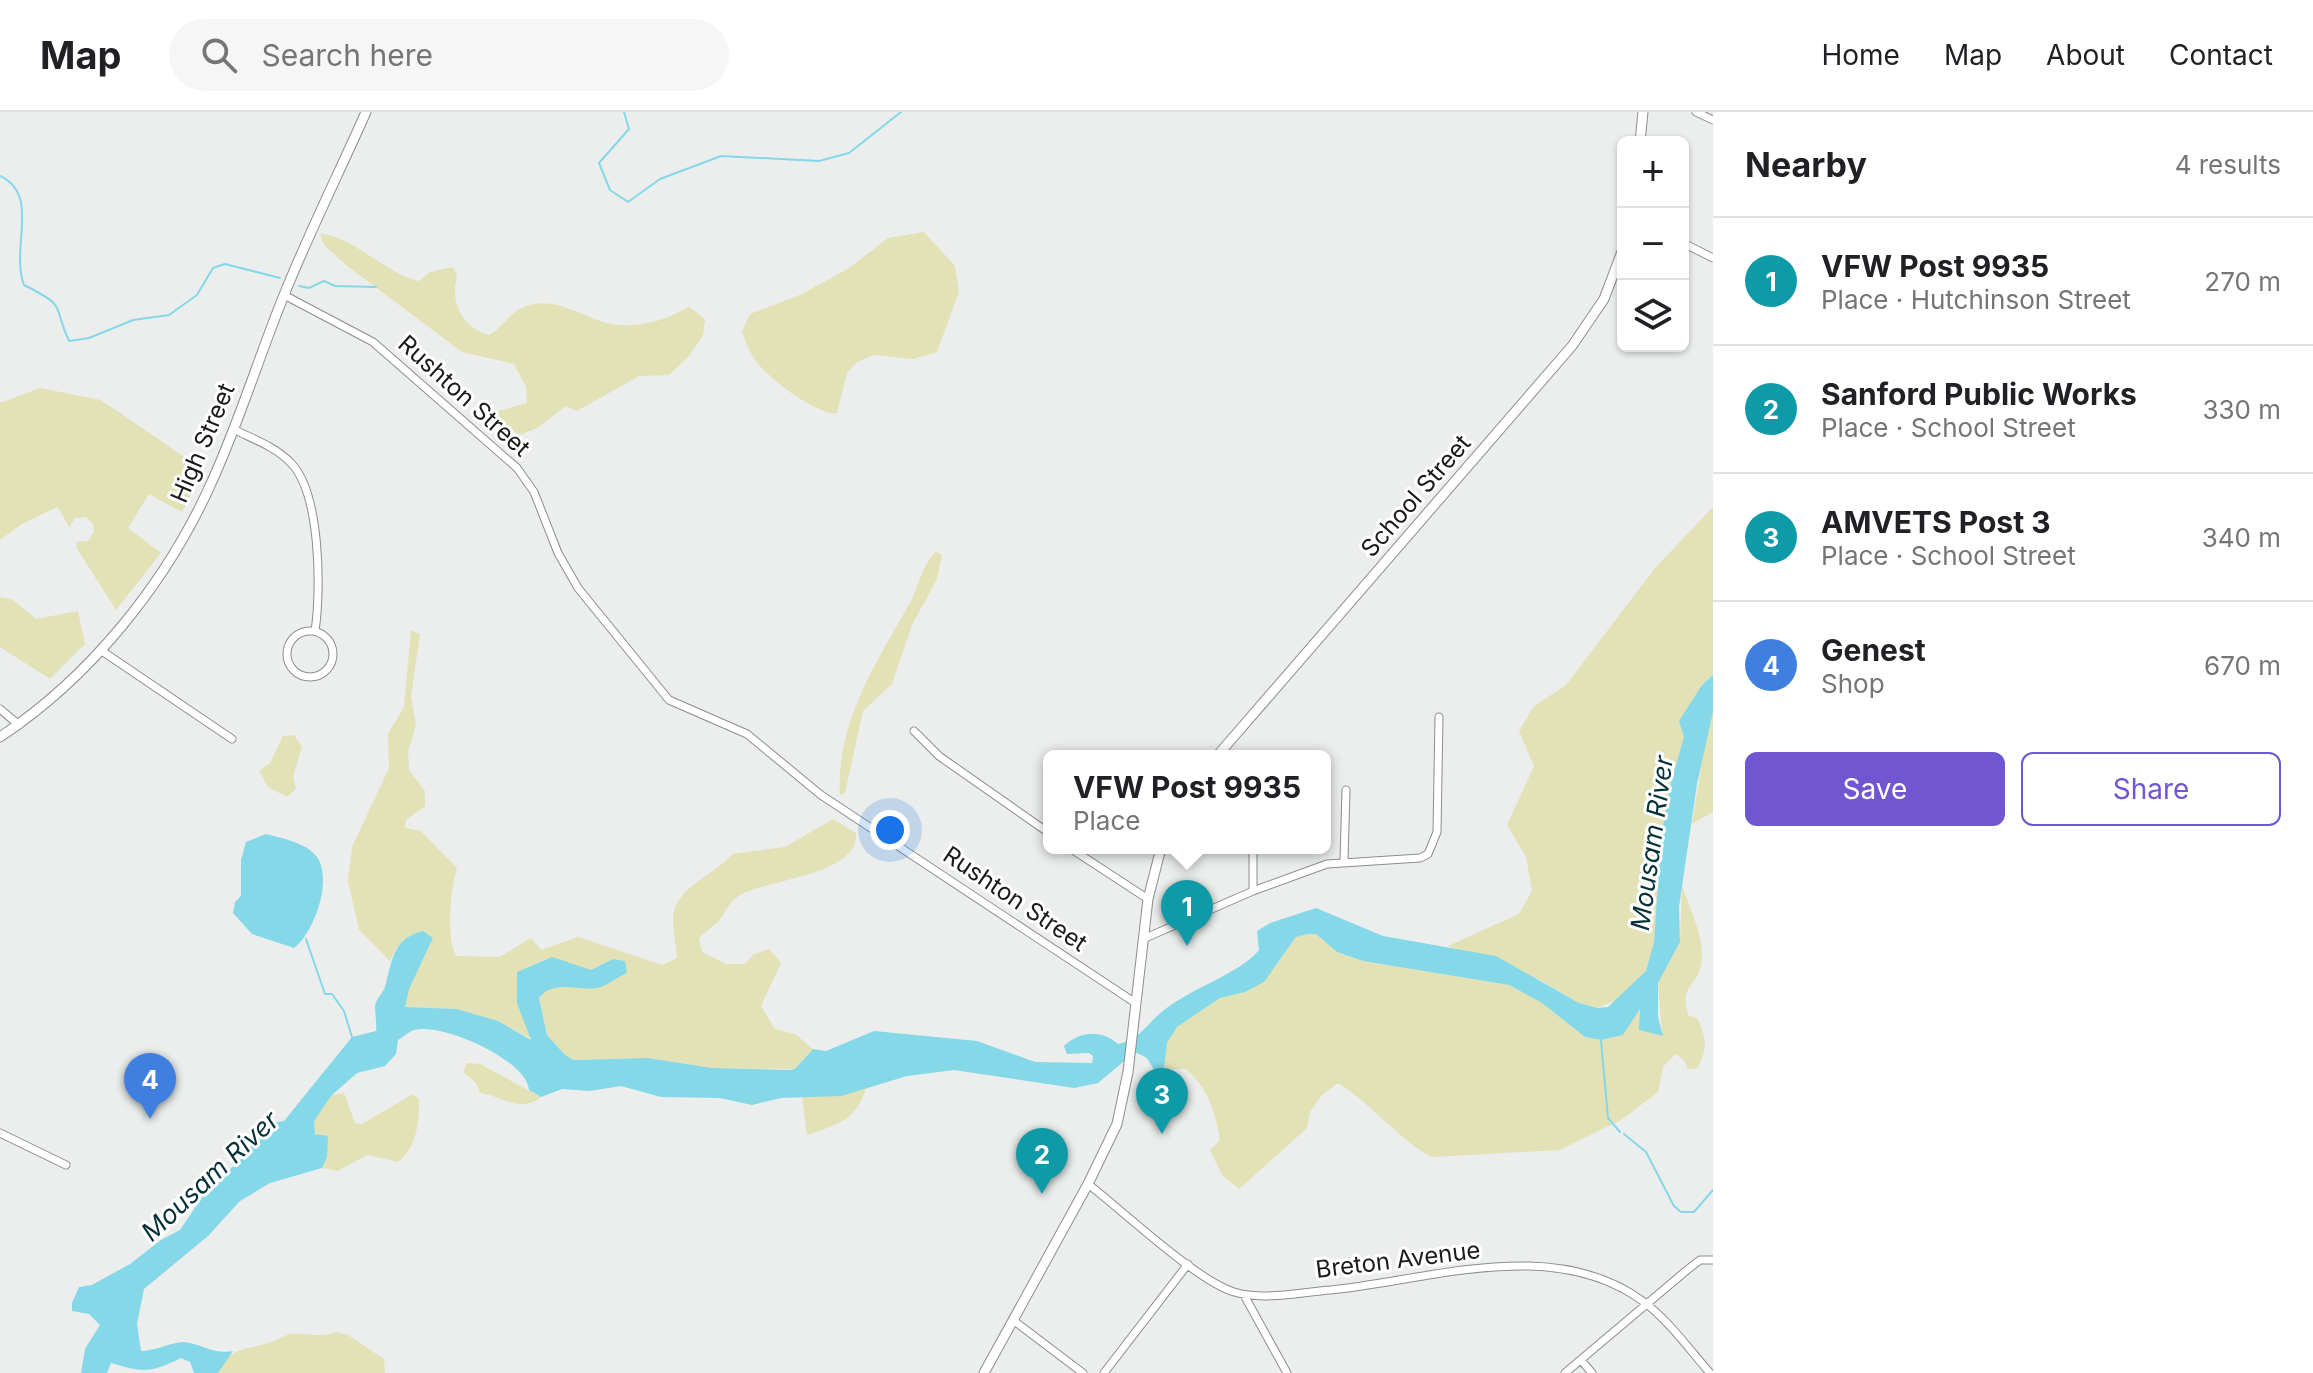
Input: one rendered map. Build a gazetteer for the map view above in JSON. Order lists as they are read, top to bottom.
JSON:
{
  "streets": {
    "street": [
      "Rushton Street",
      "High Street",
      "School Street",
      "Breton Avenue"
    ]
  },
  "crossings": [
    ["Rushton Street", "High Street"]
  ],
  "water": ["Mousam River"],
  "page": {
    "header": "Map",
    "search": "Search here",
    "nav": [
      "Home",
      "Map",
      "About",
      "Contact"
    ],
    "heading": ["Nearby", "4 results"],
    "map_buttons": ["+", "−"],
    "list": [
      {
        "mark": "1",
        "name": "VFW Post 9935",
        "note": "Place · Hutchinson Street",
        "value": "270 m"
      },
      {
        "mark": "2",
        "name": "Sanford Public Works",
        "note": "Place · School Street",
        "value": "330 m"
      },
      {
        "mark": "3",
        "name": "AMVETS Post 3",
        "note": "Place · School Street",
        "value": "340 m"
      },
      {
        "mark": "4",
        "name": "Genest",
        "note": "Shop",
        "value": "670 m"
      }
    ],
    "buttons": ["Save", "Share"],
    "popup": ["VFW Post 9935", "Place"],
    "pins": [
      "1",
      "4",
      "3",
      "2"
    ]
  }
}
